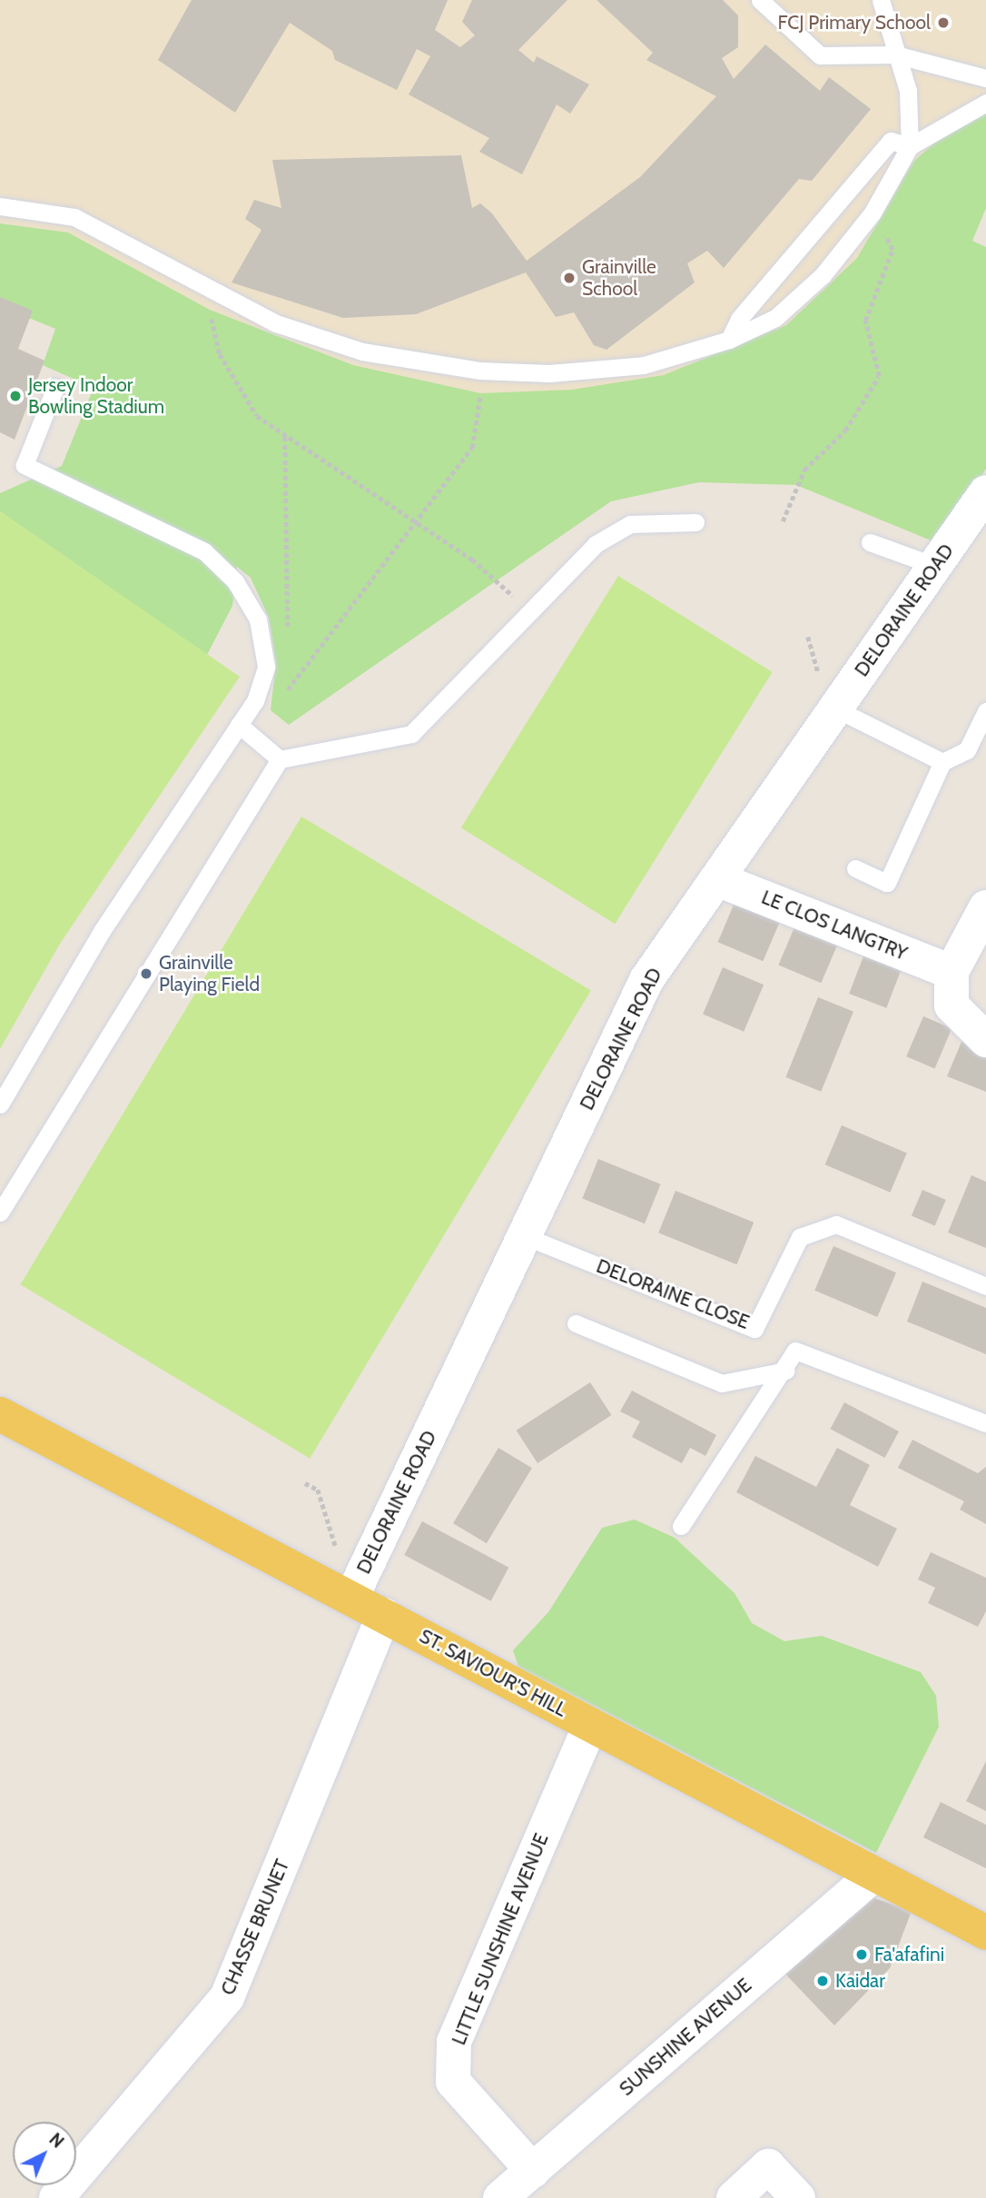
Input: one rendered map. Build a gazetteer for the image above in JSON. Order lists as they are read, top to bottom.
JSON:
{
  "streets": {
    "main road": ["ST. SAVIOUR'S HILL"],
    "street": [
      "DELORAINE ROAD",
      "LE CLOS LANGTRY",
      "CHASSE BRUNET",
      "LITTLE SUNSHINE AVENUE",
      "SUNSHINE AVENUE"
    ],
    "lane": ["DELORAINE CLOSE"]
  },
  "crossings": [
    ["DELORAINE ROAD", "LE CLOS LANGTRY"],
    ["DELORAINE ROAD", "DELORAINE CLOSE"],
    ["DELORAINE ROAD", "ST. SAVIOUR'S HILL"],
    ["ST. SAVIOUR'S HILL", "CHASSE BRUNET"],
    ["ST. SAVIOUR'S HILL", "LITTLE SUNSHINE AVENUE"],
    ["ST. SAVIOUR'S HILL", "SUNSHINE AVENUE"],
    ["LITTLE SUNSHINE AVENUE", "SUNSHINE AVENUE"]
  ],
  "places": [
    "FCJ Primary School",
    "Grainville School",
    "Jersey Indoor Bowling Stadium",
    "Grainville Playing Field",
    "Fa'afafini",
    "Kaidar"
  ],
  "north": "top right"
}
